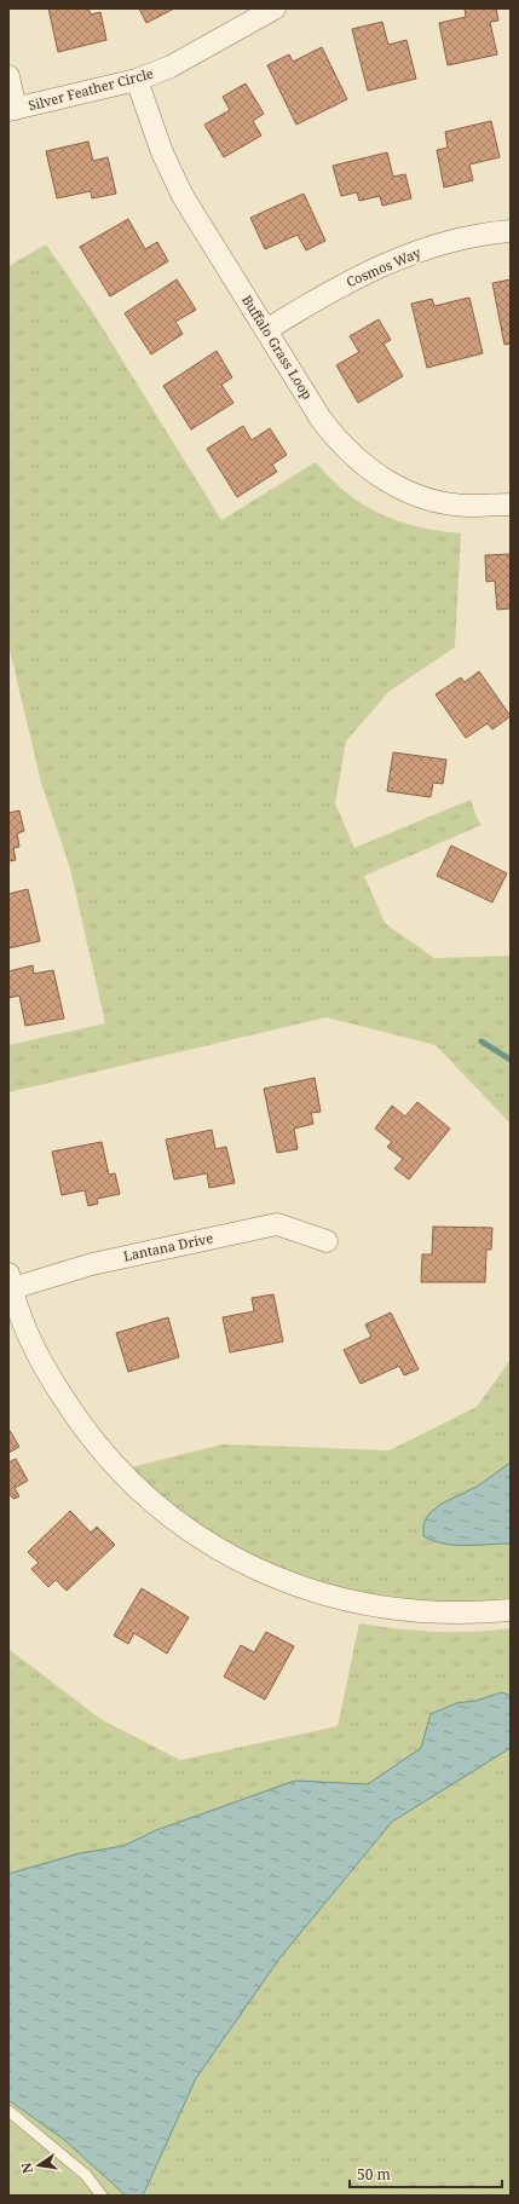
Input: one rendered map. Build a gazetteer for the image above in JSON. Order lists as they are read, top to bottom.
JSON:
{
  "streets": {
    "street": [
      "Silver Feather Circle",
      "Cosmos Way",
      "Buffalo Grass Loop",
      "Lantana Drive"
    ]
  },
  "crossings": [
    ["Silver Feather Circle", "Buffalo Grass Loop"],
    ["Cosmos Way", "Buffalo Grass Loop"]
  ],
  "scale_bar": "50 m",
  "north": "left"
}
